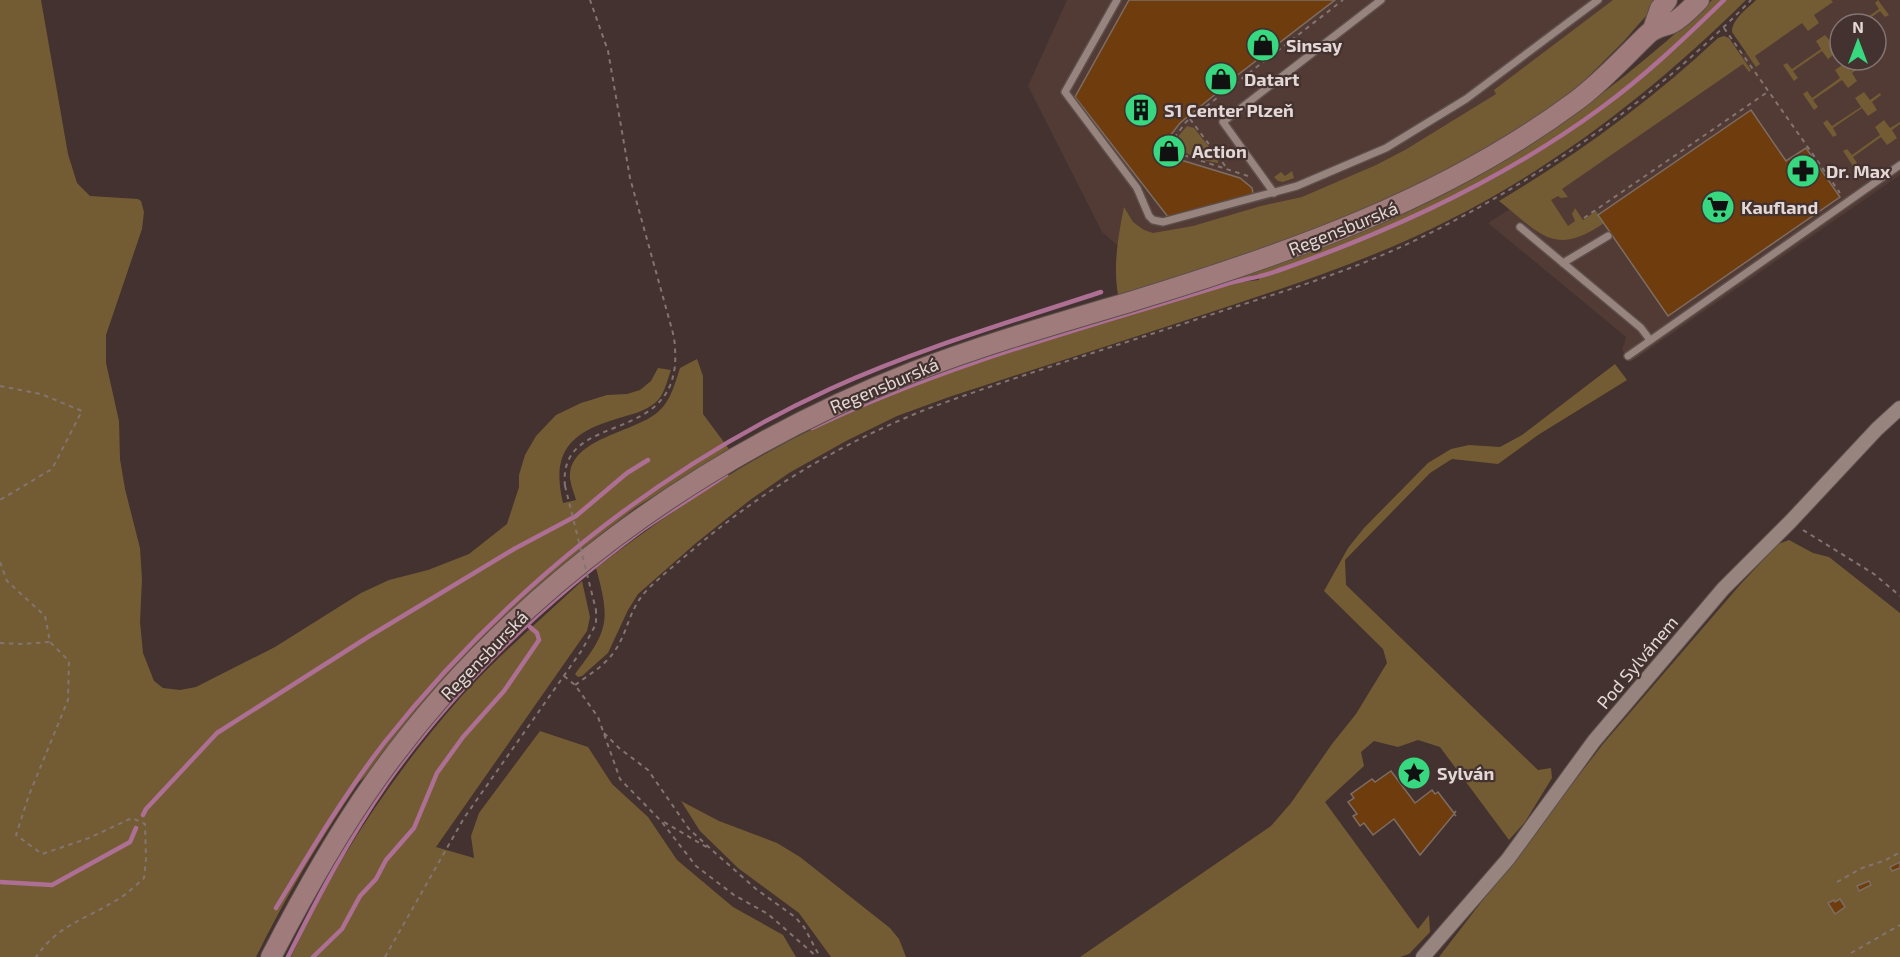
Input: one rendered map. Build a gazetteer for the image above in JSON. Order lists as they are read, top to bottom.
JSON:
{
  "streets": {
    "main road": ["Regensburská"],
    "street": ["Pod Sylvánem"]
  },
  "places": {
    "shop": ["Sinsay", "Datart", "Action"],
    "building": ["S1 Center Plzeň"],
    "pharmacy": ["Dr. Max"],
    "supermarket": ["Kaufland"],
    "place": ["Sylván"]
  },
  "north": "top"
}
